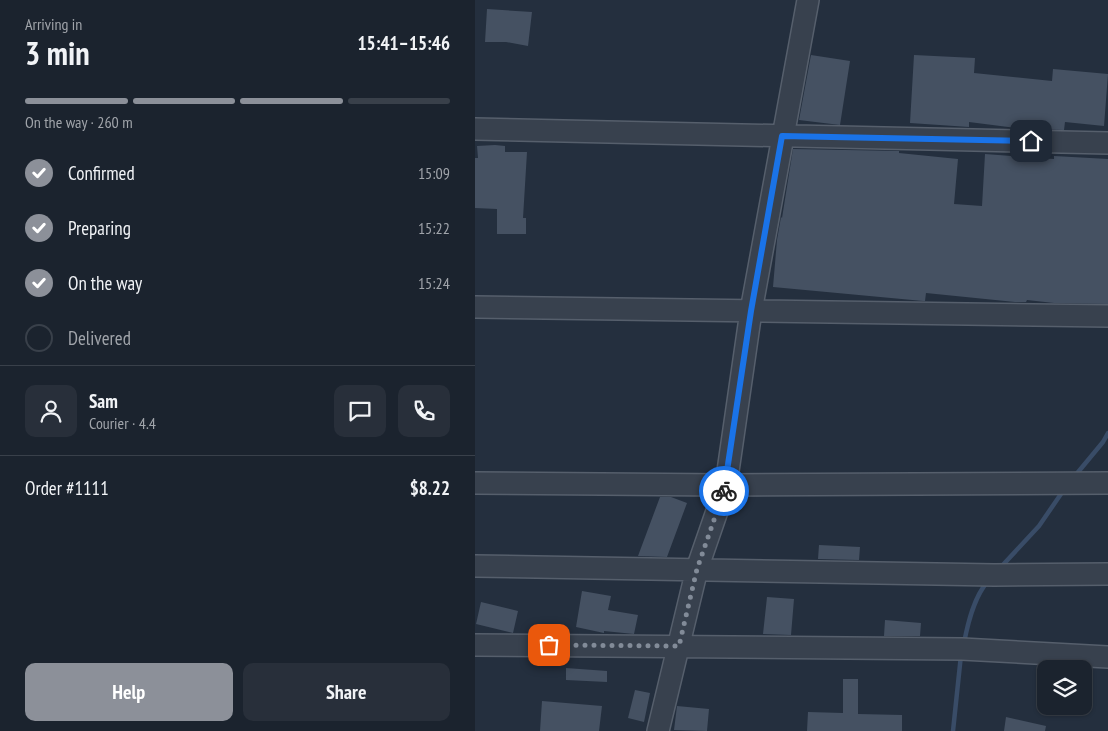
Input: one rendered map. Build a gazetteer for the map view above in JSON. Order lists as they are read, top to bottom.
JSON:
{
  "page": {
    "heading": ["3 min", "Arriving in", "15:41–15:46"],
    "panel": [
      "Sam",
      "Courier · 4.4",
      "Order #1111",
      "$8.22"
    ],
    "bar": "On the way · 260 m",
    "list": [
      ["Confirmed", "15:09"],
      ["Preparing", "15:22"],
      ["On the way", "15:24"],
      "Delivered"
    ],
    "buttons": ["Help", "Share"]
  }
}
